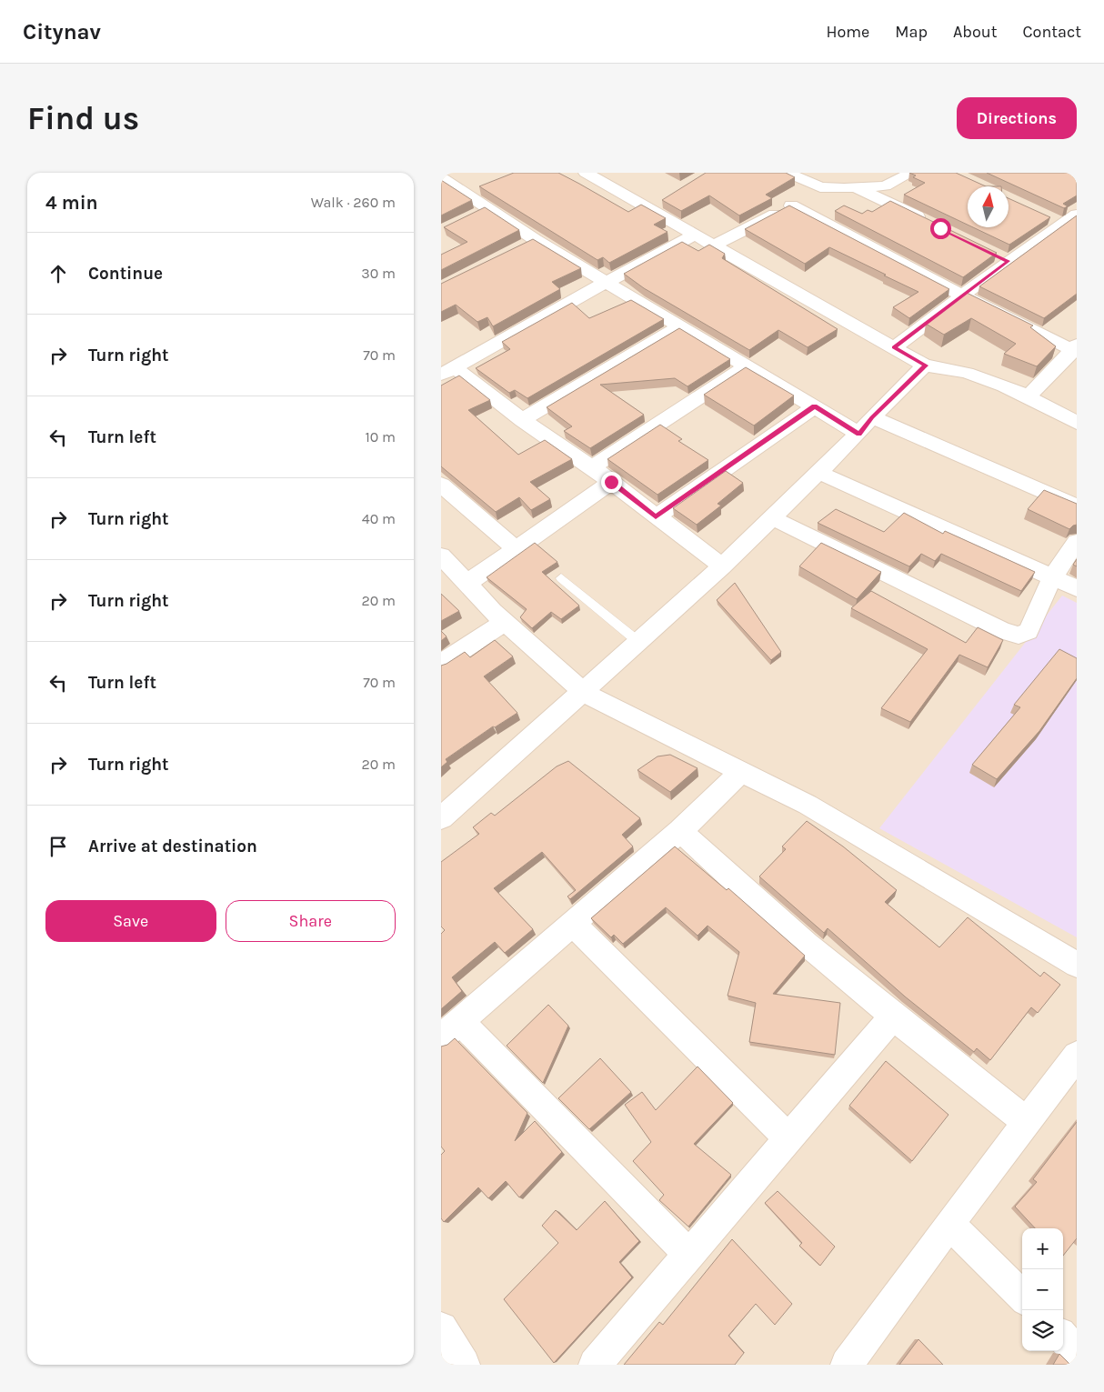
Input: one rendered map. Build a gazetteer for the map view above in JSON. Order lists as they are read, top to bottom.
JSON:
{
  "north": "top",
  "page": {
    "header": "Citynav",
    "nav": [
      "Home",
      "Map",
      "About",
      "Contact"
    ],
    "buttons": [
      "Directions",
      ["Save", "Share"]
    ],
    "title": "Find us",
    "heading": ["4 min", "Walk · 260 m"],
    "list": [
      ["Continue", "30 m"],
      ["Turn right", "70 m"],
      ["Turn left", "10 m"],
      ["Turn right", "40 m"],
      ["Turn right", "20 m"],
      ["Turn left", "70 m"],
      ["Turn right", "20 m"],
      "Arrive at destination"
    ],
    "map_buttons": ["+", "−"]
  }
}
